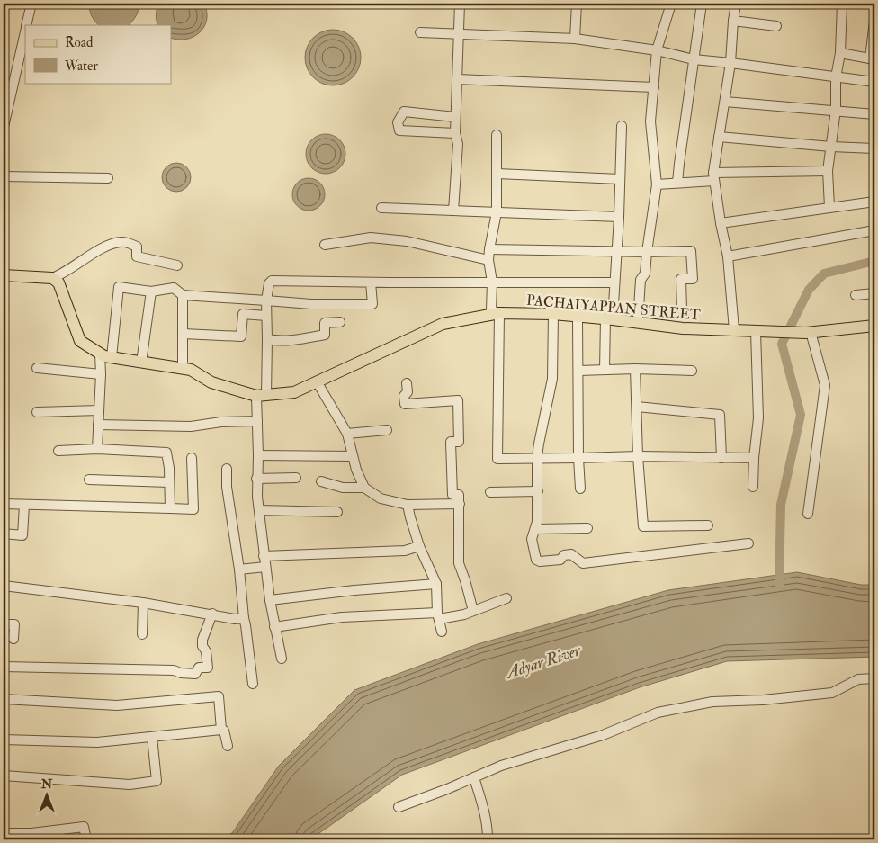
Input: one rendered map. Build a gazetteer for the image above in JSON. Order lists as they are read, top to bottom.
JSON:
{
  "streets": {
    "main road": ["PACHAIYAPPAN STREET"]
  },
  "water": ["Adyar River"],
  "legend": ["Road", "Water"],
  "north": "top"
}
